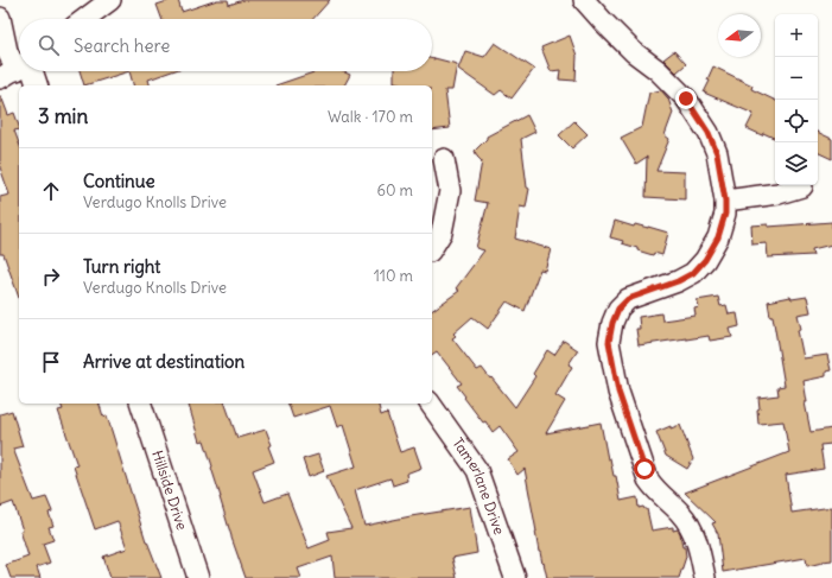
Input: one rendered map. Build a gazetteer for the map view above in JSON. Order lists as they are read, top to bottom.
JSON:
{
  "streets": {
    "street": ["Tamerlane Drive", "Hillside Drive"]
  },
  "north": "left",
  "page": {
    "map_buttons": ["+", "−"],
    "search": "Search here",
    "heading": ["3 min", "Walk · 170 m"],
    "list": [
      ["Continue", "Verdugo Knolls Drive", "60 m"],
      ["Turn right", "Verdugo Knolls Drive", "110 m"],
      "Arrive at destination"
    ]
  }
}
